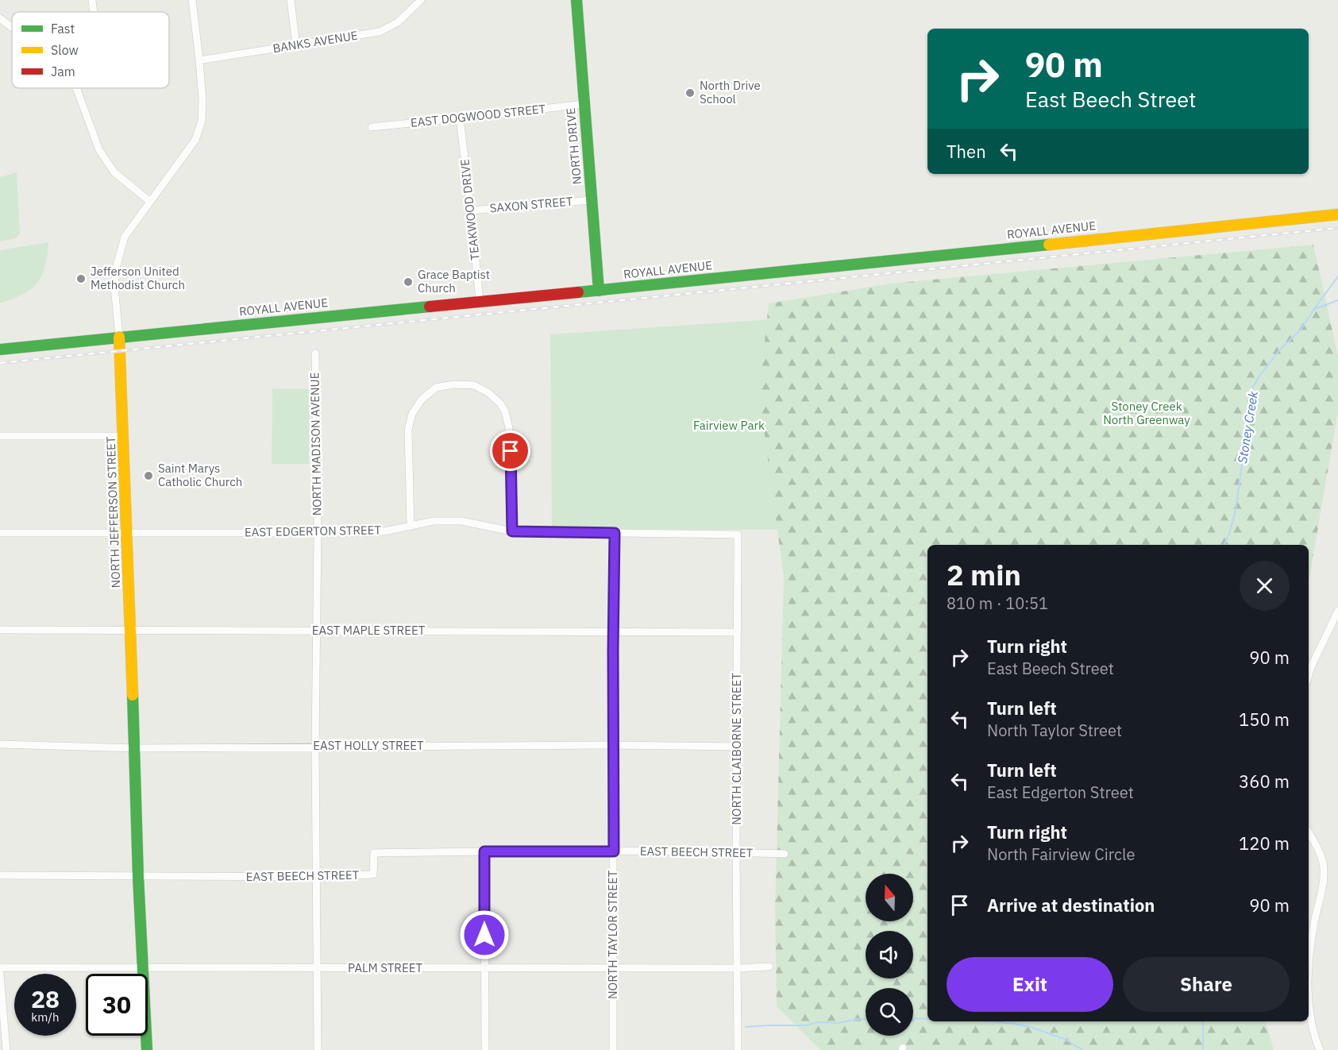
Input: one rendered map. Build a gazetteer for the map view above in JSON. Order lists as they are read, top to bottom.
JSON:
{
  "streets": {
    "street": [
      "BANKS AVENUE",
      "EAST DOGWOOD STREET",
      "NORTH DRIVE",
      "SAXON STREET",
      "TEAKWOOD DRIVE",
      "ROYALL AVENUE",
      "NORTH MADISON AVENUE",
      "NORTH JEFFERSON STREET",
      "EAST EDGERTON STREET",
      "EAST MAPLE STREET",
      "EAST HOLLY STREET",
      "NORTH CLAIBORNE STREET",
      "EAST BEECH STREET",
      "NORTH TAYLOR STREET",
      "PALM STREET"
    ]
  },
  "crossings": [
    ["BANKS AVENUE", "NORTH JEFFERSON STREET"],
    ["EAST DOGWOOD STREET", "NORTH DRIVE"],
    ["EAST DOGWOOD STREET", "TEAKWOOD DRIVE"],
    ["NORTH DRIVE", "SAXON STREET"],
    ["NORTH DRIVE", "ROYALL AVENUE"],
    ["SAXON STREET", "TEAKWOOD DRIVE"],
    ["TEAKWOOD DRIVE", "ROYALL AVENUE"],
    ["ROYALL AVENUE", "NORTH JEFFERSON STREET"],
    ["NORTH MADISON AVENUE", "EAST EDGERTON STREET"],
    ["NORTH MADISON AVENUE", "EAST MAPLE STREET"],
    ["NORTH MADISON AVENUE", "EAST HOLLY STREET"],
    ["NORTH MADISON AVENUE", "EAST BEECH STREET"],
    ["NORTH MADISON AVENUE", "PALM STREET"],
    ["NORTH JEFFERSON STREET", "EAST EDGERTON STREET"],
    ["NORTH JEFFERSON STREET", "EAST MAPLE STREET"],
    ["NORTH JEFFERSON STREET", "EAST HOLLY STREET"],
    ["NORTH JEFFERSON STREET", "EAST BEECH STREET"],
    ["NORTH JEFFERSON STREET", "PALM STREET"],
    ["EAST EDGERTON STREET", "NORTH CLAIBORNE STREET"],
    ["EAST EDGERTON STREET", "NORTH TAYLOR STREET"],
    ["EAST MAPLE STREET", "NORTH CLAIBORNE STREET"],
    ["EAST MAPLE STREET", "NORTH TAYLOR STREET"],
    ["EAST HOLLY STREET", "NORTH CLAIBORNE STREET"],
    ["EAST HOLLY STREET", "NORTH TAYLOR STREET"],
    ["NORTH CLAIBORNE STREET", "EAST BEECH STREET"],
    ["NORTH CLAIBORNE STREET", "PALM STREET"],
    ["EAST BEECH STREET", "NORTH TAYLOR STREET"],
    ["NORTH TAYLOR STREET", "PALM STREET"]
  ],
  "water": ["Stoney Creek"],
  "parks": ["Stoney Creek North Greenway", "Fairview Park"],
  "places": [
    "North Drive School",
    "Jefferson United Methodist Church",
    "Grace Baptist Church",
    "Saint Marys Catholic Church"
  ],
  "legend": ["Fast", "Slow", "Jam"],
  "north": "top",
  "page": {
    "turn": ["90 m", "East Beech Street"],
    "then": "Then",
    "heading": ["2 min", "810 m · 10:51"],
    "list": [
      {
        "name": "Turn right",
        "note": "East Beech Street",
        "value": "90 m"
      },
      {
        "name": "Turn left",
        "note": "North Taylor Street",
        "value": "150 m"
      },
      {
        "name": "Turn left",
        "note": "East Edgerton Street",
        "value": "360 m"
      },
      {
        "name": "Turn right",
        "note": "North Fairview Circle",
        "value": "120 m"
      },
      {
        "name": "Arrive at destination",
        "value": "90 m"
      }
    ],
    "buttons": ["Exit", "Share"],
    "speed": "28 km/h",
    "limit": "30"
  }
}
